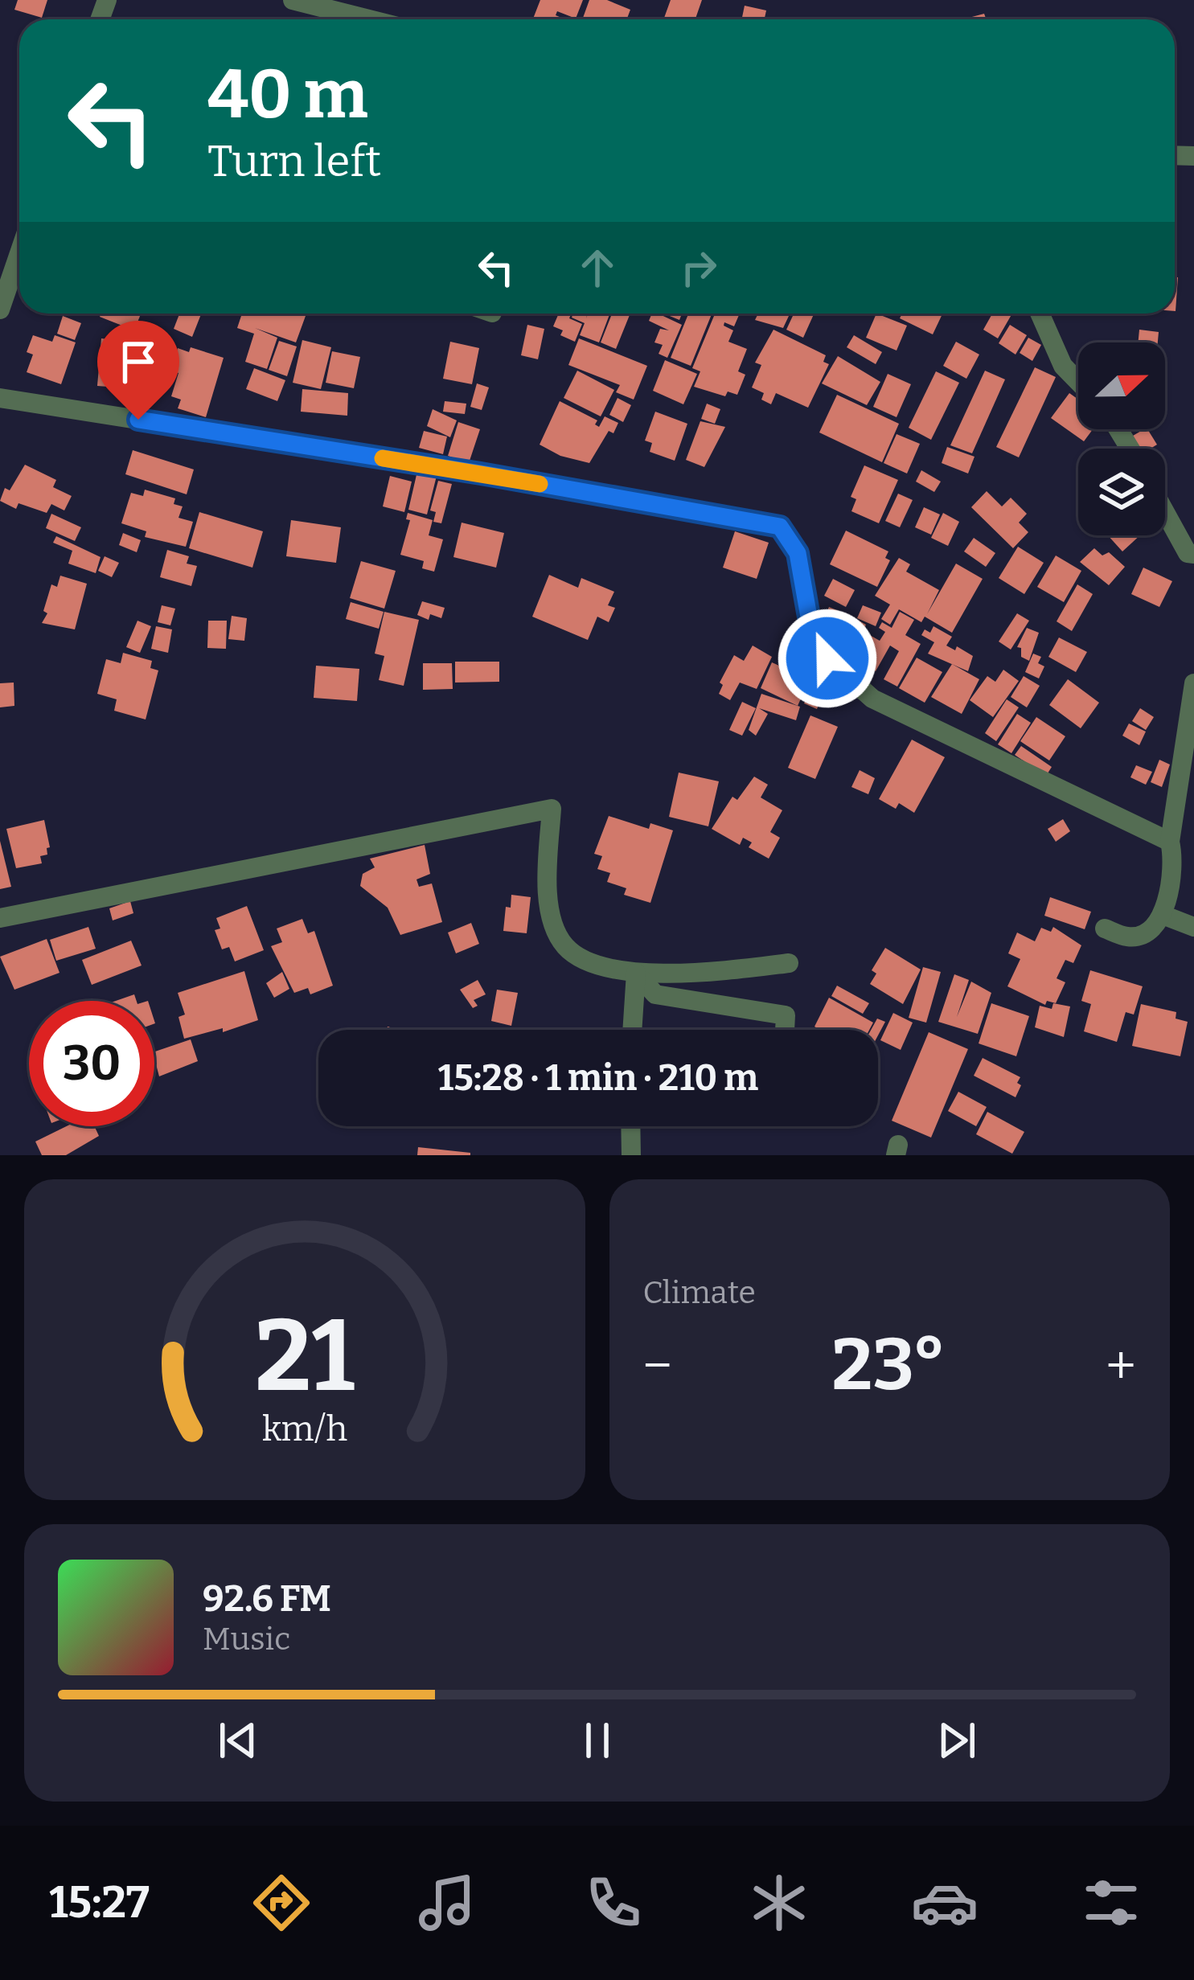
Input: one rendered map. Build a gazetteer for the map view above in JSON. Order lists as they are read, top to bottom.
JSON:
{
  "north": "right",
  "page": {
    "turn": ["40 m", "Turn left"],
    "limit": "30",
    "trip": "15:28 · 1 min · 210 m",
    "tile": "Climate",
    "heat": ["−", "23°", "+"],
    "song": ["92.6 FM", "Music"],
    "tabs": "15:27",
    "gauge": ["21", "km/h"]
  }
}
